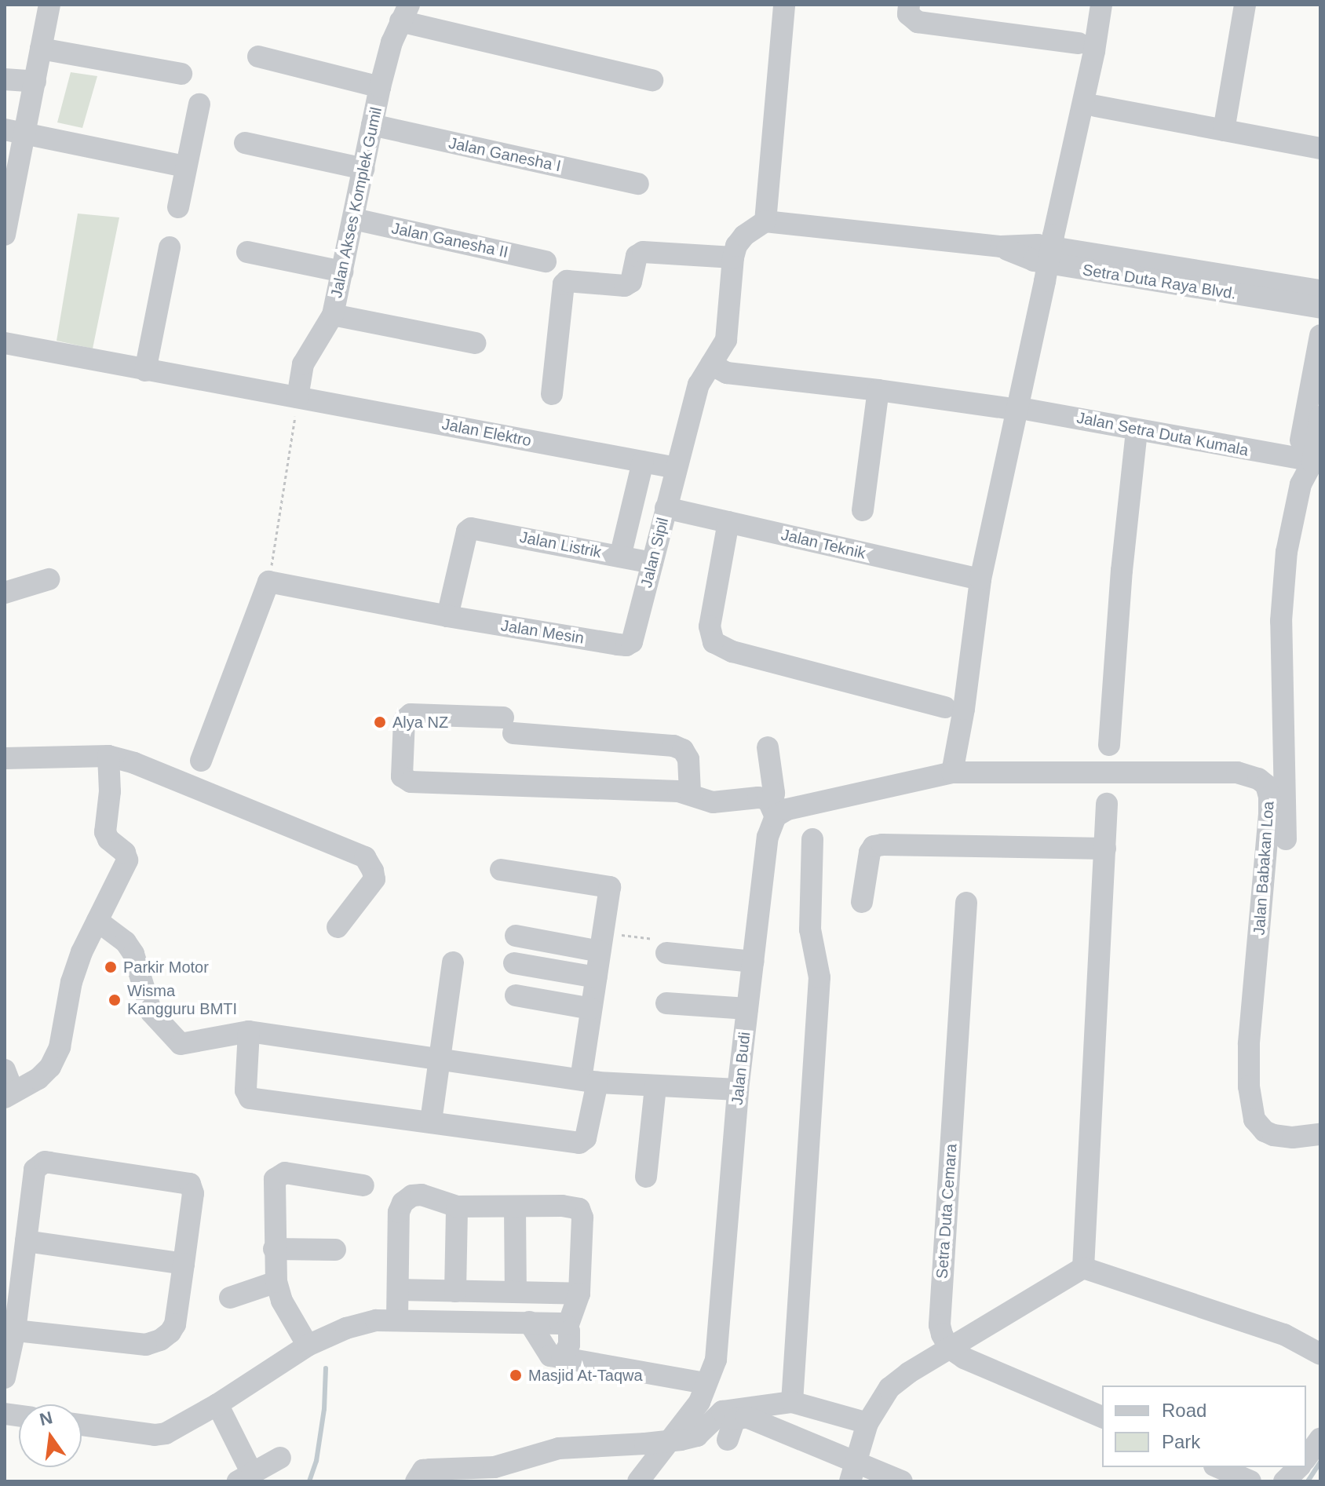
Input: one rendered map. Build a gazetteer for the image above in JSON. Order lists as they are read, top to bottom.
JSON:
{
  "streets": {
    "street": [
      "Jalan Ganesha I",
      "Jalan Akses Komplek Gumil",
      "Jalan Ganesha II",
      "Setra Duta Raya Blvd.",
      "Jalan Elektro",
      "Jalan Setra Duta Kumala",
      "Jalan Teknik",
      "Jalan Listrik",
      "Jalan Sipil",
      "Jalan Mesin",
      "Jalan Babakan Loa",
      "Jalan Budi",
      "Setra Duta Cemara"
    ]
  },
  "crossings": [
    ["Jalan Ganesha I", "Jalan Akses Komplek Gumil"],
    ["Jalan Akses Komplek Gumil", "Jalan Ganesha II"],
    ["Jalan Akses Komplek Gumil", "Jalan Elektro"],
    ["Jalan Elektro", "Jalan Sipil"],
    ["Jalan Teknik", "Jalan Sipil"],
    ["Jalan Listrik", "Jalan Sipil"],
    ["Jalan Listrik", "Jalan Mesin"],
    ["Jalan Sipil", "Jalan Mesin"]
  ],
  "places": [
    "Alya NZ",
    "Parkir Motor",
    "Wisma Kangguru BMTI",
    "Masjid At-Taqwa"
  ],
  "legend": ["Road", "Park"],
  "north": "top"
}
